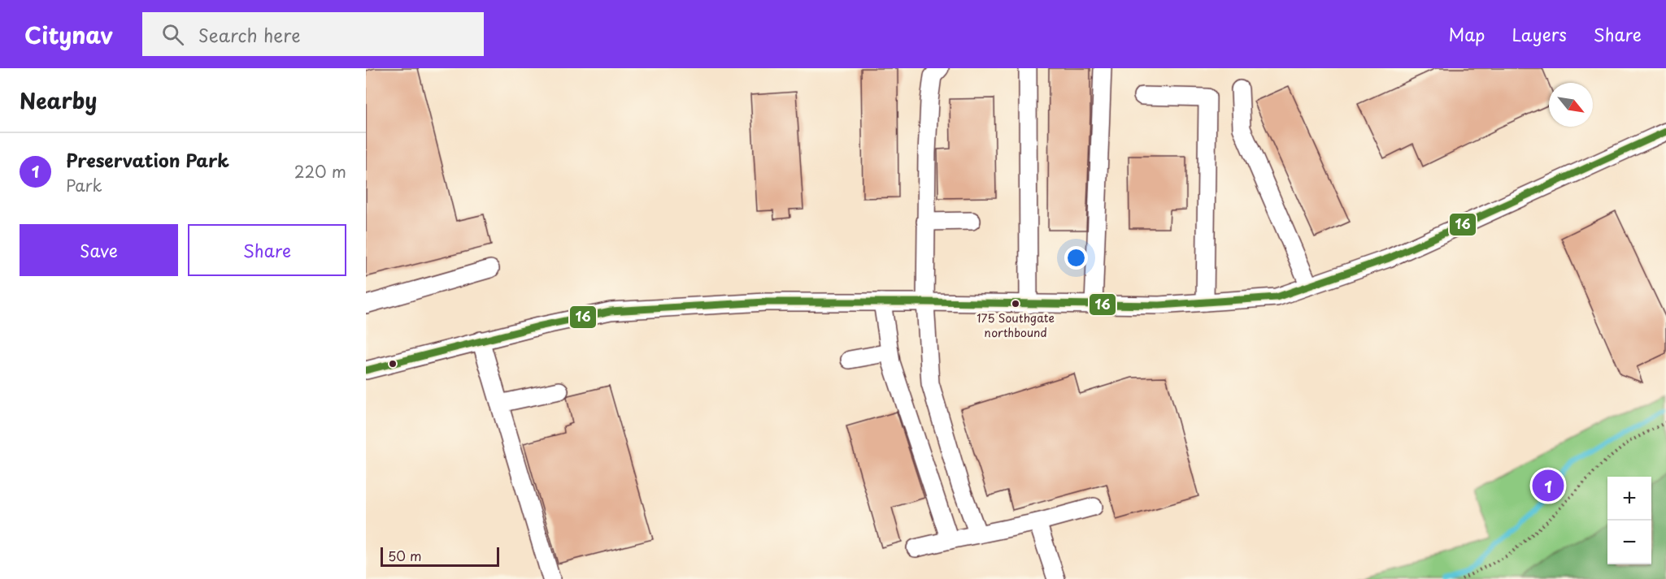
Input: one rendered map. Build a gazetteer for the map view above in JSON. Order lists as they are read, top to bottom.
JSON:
{
  "places": ["175 Southgate northbound"],
  "lines": ["transit line 16"],
  "scale_bar": "50 m",
  "north": "bottom right",
  "page": {
    "header": "Citynav",
    "search": "Search here",
    "nav": ["Map", "Layers", "Share"],
    "heading": "Nearby",
    "list": [
      {
        "mark": "1",
        "name": "Preservation Park",
        "note": "Park",
        "value": "220 m"
      }
    ],
    "buttons": ["Save", "Share"],
    "pins": "1",
    "map_buttons": ["+", "−"],
    "scale": "50 m"
  }
}
